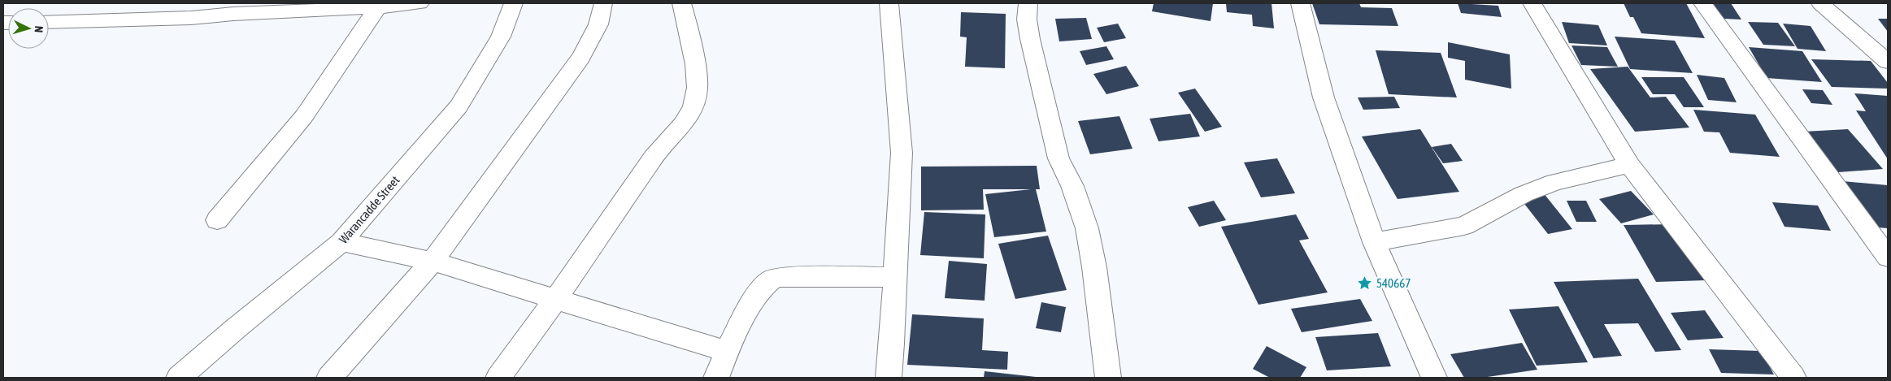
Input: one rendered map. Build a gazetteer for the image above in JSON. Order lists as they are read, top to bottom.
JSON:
{
  "streets": {
    "street": ["Warancadde Street"]
  },
  "places": {
    "place": ["540667"]
  },
  "north": "right"
}
